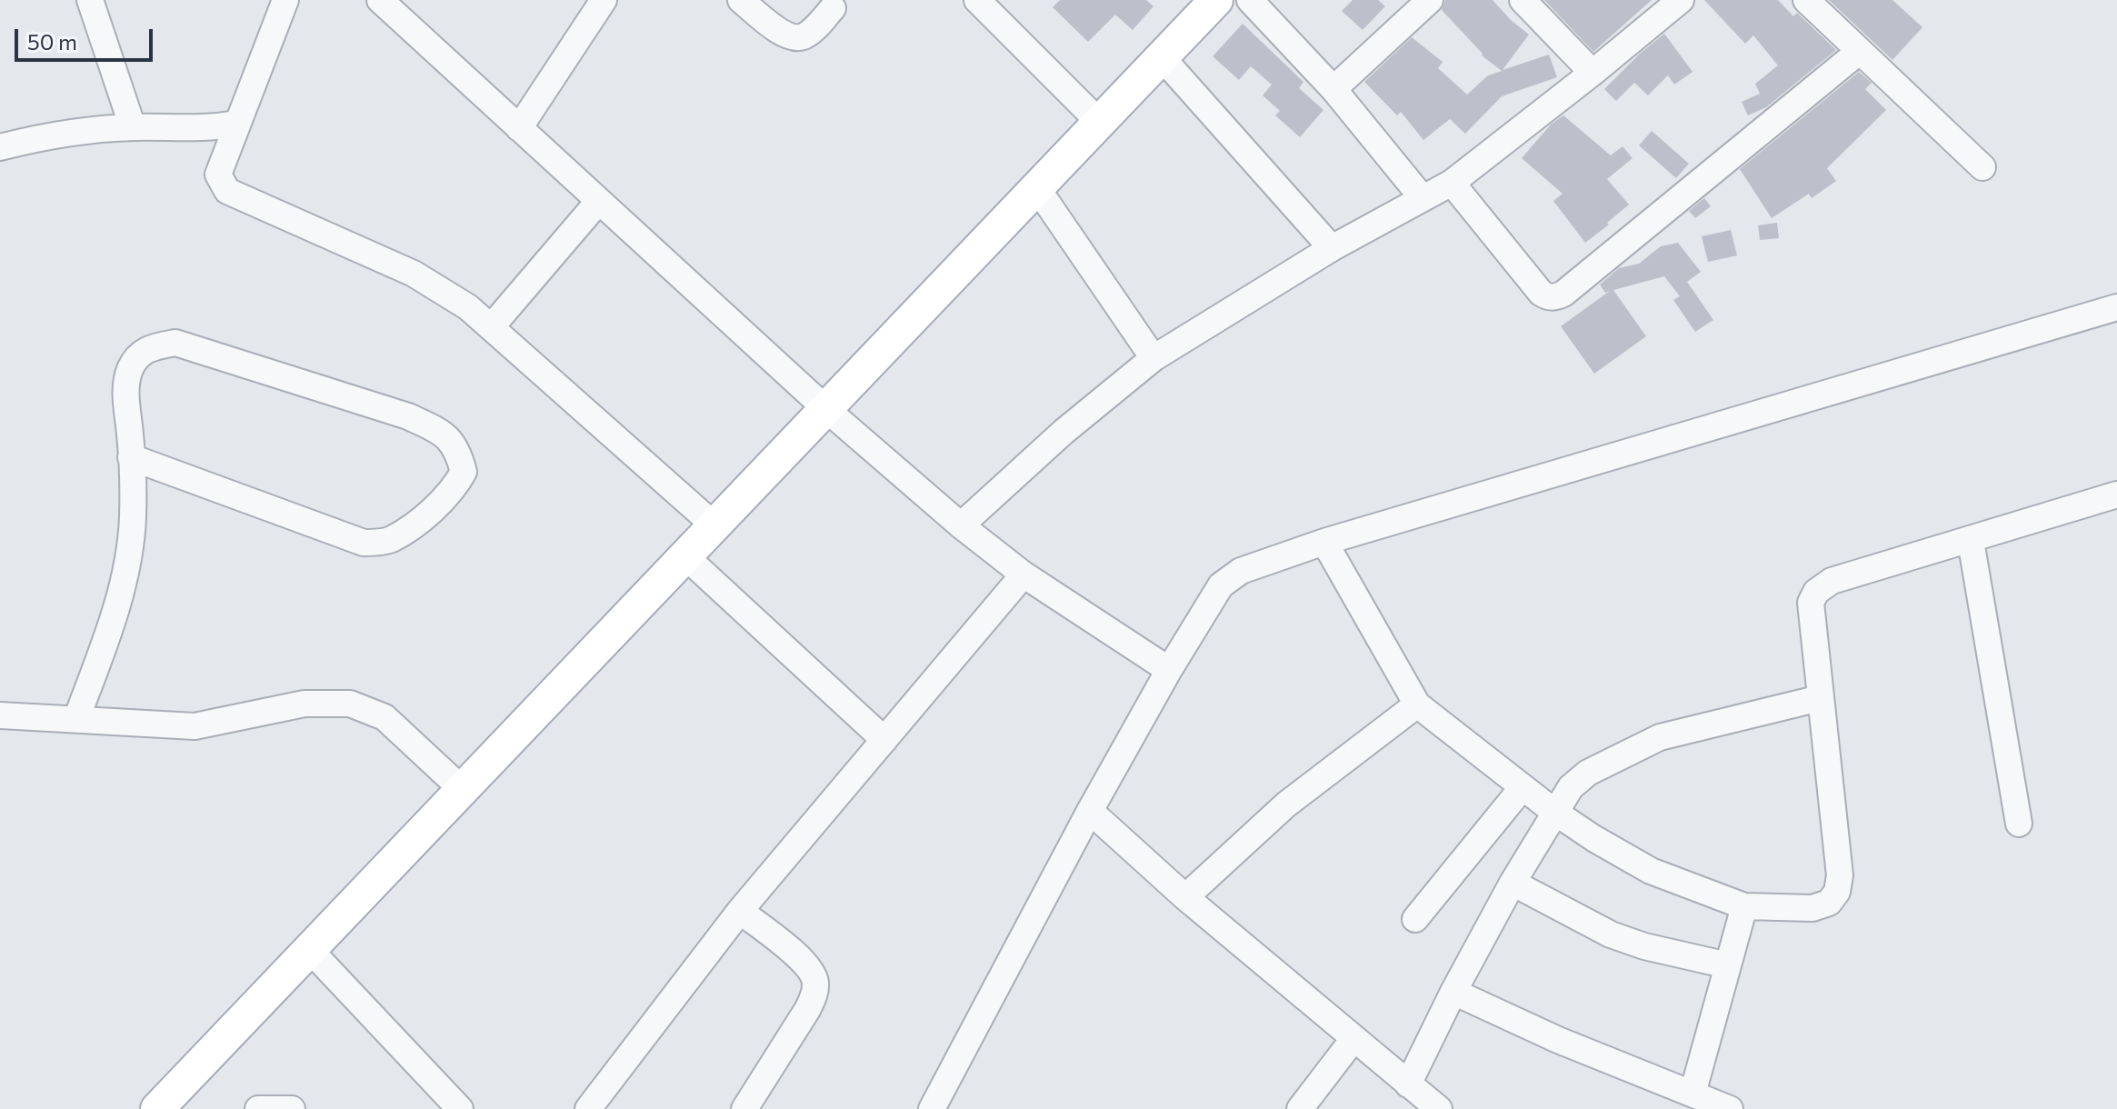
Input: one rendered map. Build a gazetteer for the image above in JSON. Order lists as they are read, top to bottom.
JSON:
{
  "scale_bar": "50 m"
}
